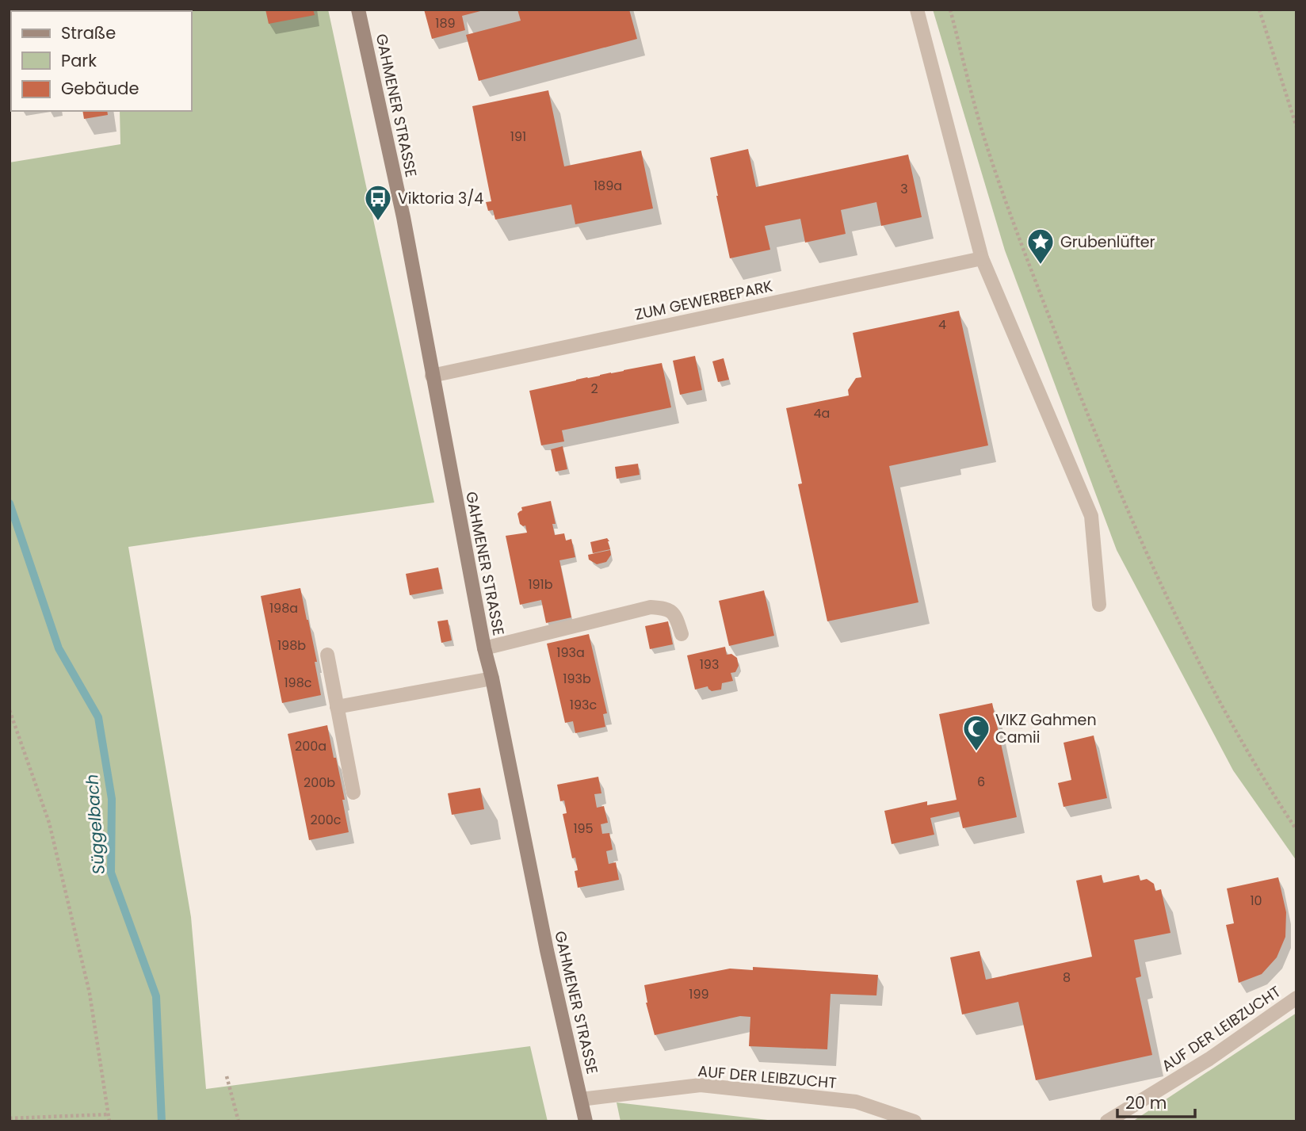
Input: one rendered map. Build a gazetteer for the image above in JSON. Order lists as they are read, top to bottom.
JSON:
{
  "streets": {
    "main road": ["GAHMENER STRASSE"],
    "street": ["ZUM GEWERBEPARK", "AUF DER LEIBZUCHT"]
  },
  "crossings": [
    ["GAHMENER STRASSE", "ZUM GEWERBEPARK"],
    ["GAHMENER STRASSE", "AUF DER LEIBZUCHT"]
  ],
  "water": ["Süggelbach"],
  "places": {
    "bus stop": ["Viktoria 3/4"],
    "place": ["Grubenlüfter"],
    "mosque": ["VIKZ Gahmen Camii"]
  },
  "house_numbers": [
    "189",
    "191",
    "189a",
    "3",
    "4",
    "2",
    "4a",
    "191b",
    "198a",
    "198b",
    "193a",
    "193",
    "193b",
    "198c",
    "193c",
    "200a",
    "6",
    "200b",
    "200c",
    "195",
    "10",
    "8",
    "199"
  ],
  "legend": ["Straße", "Park", "Gebäude"],
  "scale_bar": "20 m"
}
